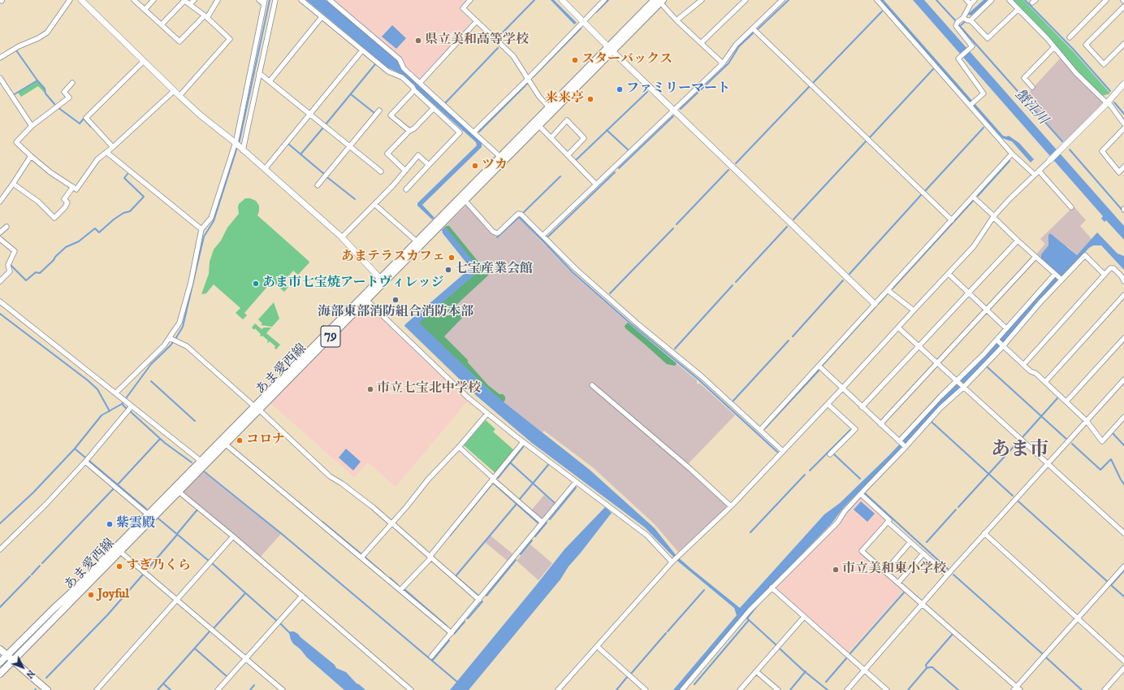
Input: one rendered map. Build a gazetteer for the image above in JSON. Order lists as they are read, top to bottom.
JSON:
{
  "streets": {
    "main road": ["79", "あま愛西線"]
  },
  "districts": ["あま市"],
  "water": ["蟹江川"],
  "places": [
    "県立美和高等学校",
    "スターバックス",
    "ファミリーマート",
    "来来亭",
    "ツカ",
    "あまテラスカフェ",
    "七宝産業会館",
    "あま市七宝焼アートヴィレッジ",
    "海部東部消防組合消防本部",
    "市立七宝北中学校",
    "コロナ",
    "紫雲殿",
    "すぎ乃くら",
    "市立美和東小学校",
    "Joyful"
  ],
  "north": "bottom right"
}
